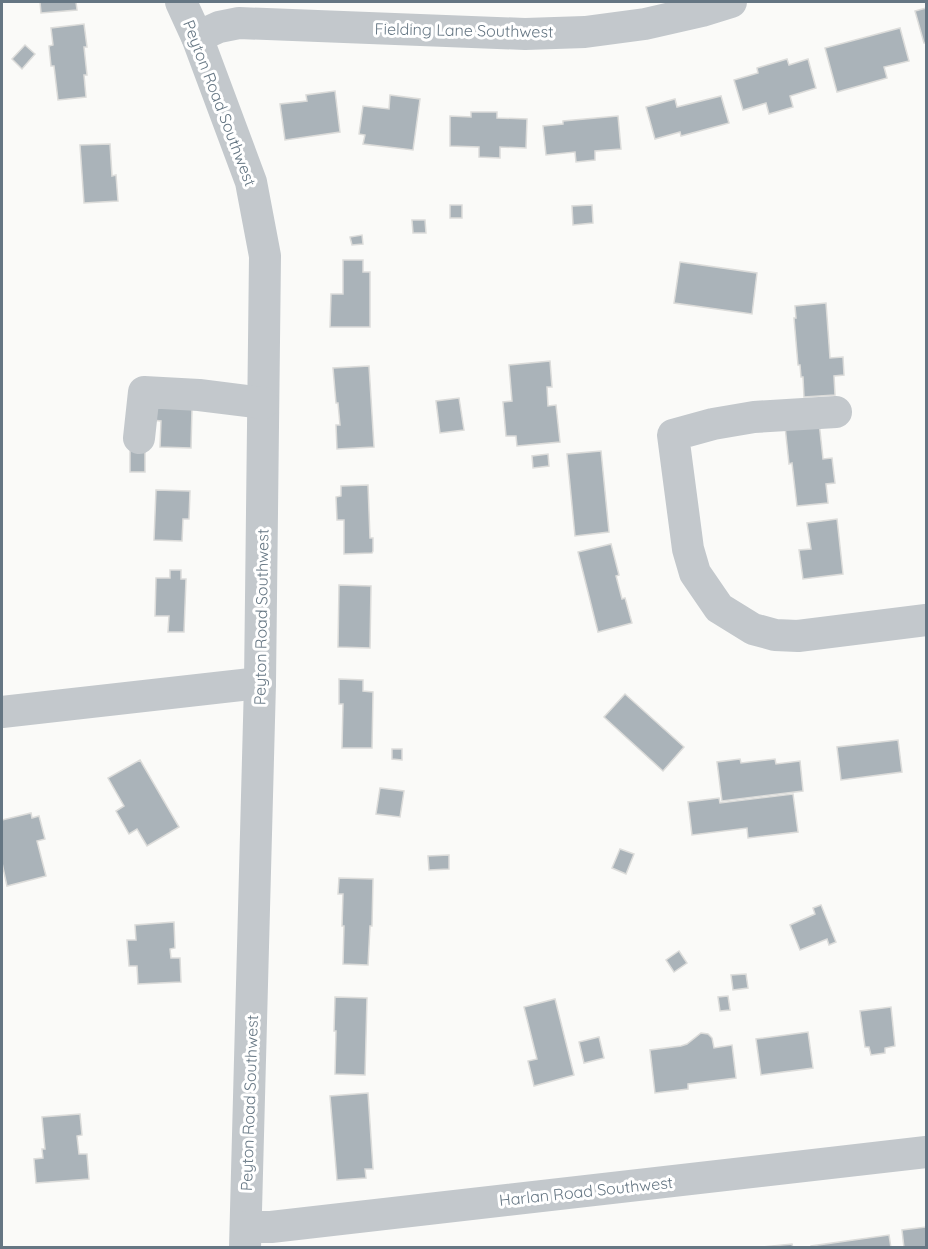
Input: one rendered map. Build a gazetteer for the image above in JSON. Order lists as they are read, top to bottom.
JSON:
{
  "streets": {
    "street": ["Fielding Lane Southwest", "Peyton Road Southwest", "Harlan Road Southwest"]
  },
  "crossings": [
    ["Fielding Lane Southwest", "Peyton Road Southwest"],
    ["Peyton Road Southwest", "Harlan Road Southwest"]
  ]
}
